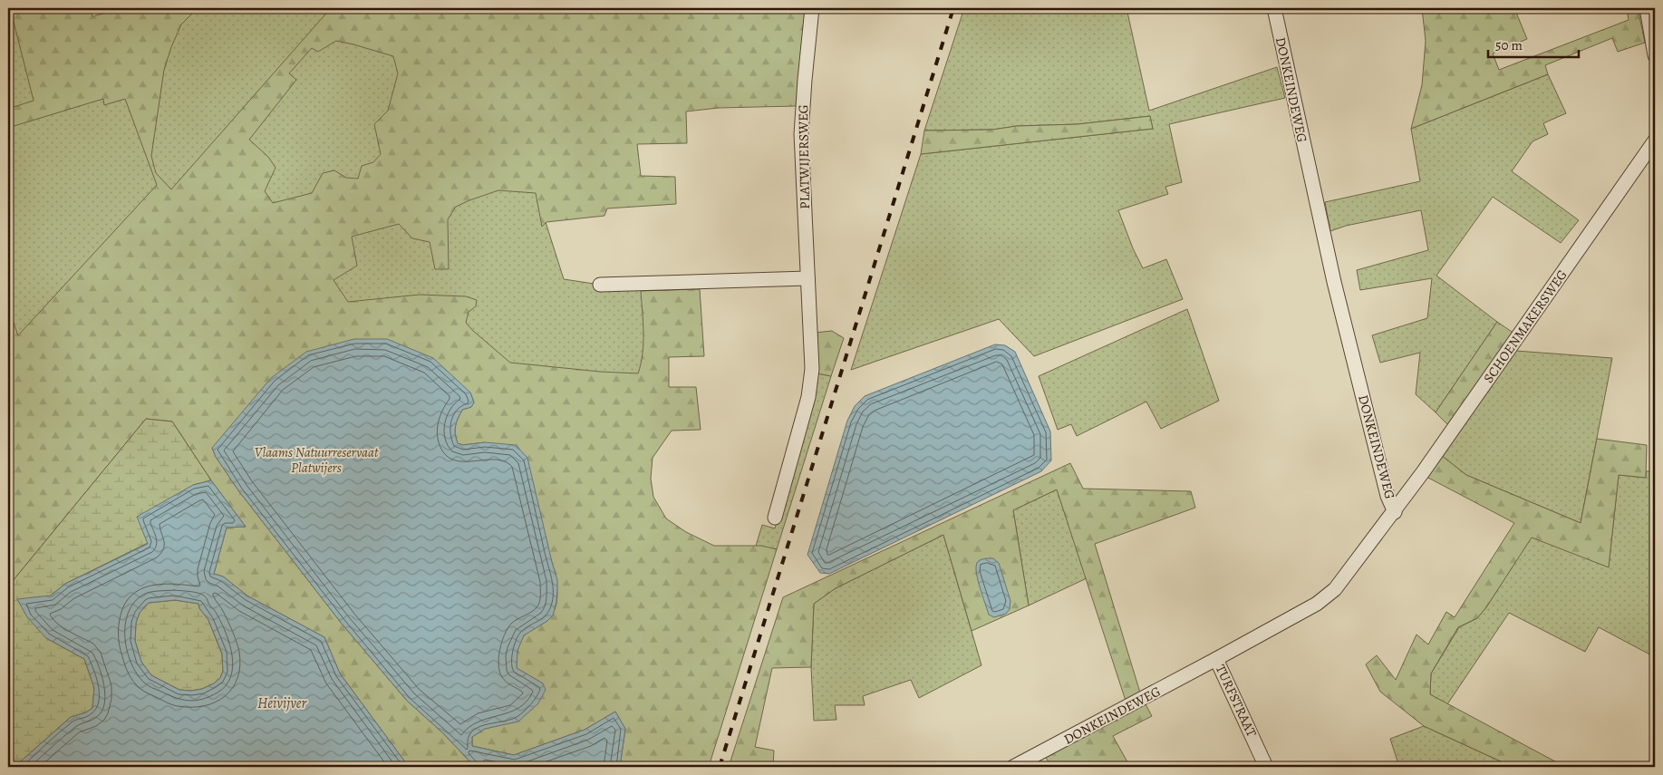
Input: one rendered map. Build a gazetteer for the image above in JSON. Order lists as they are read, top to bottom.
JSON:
{
  "streets": {
    "street": [
      "DONKEINDEWEG",
      "PLATWIJERSWEG",
      "SCHOENMAKERSWEG",
      "TURFSTRAAT"
    ]
  },
  "crossings": [
    ["DONKEINDEWEG", "SCHOENMAKERSWEG"],
    ["DONKEINDEWEG", "TURFSTRAAT"]
  ],
  "water": ["Heivijver"],
  "parks": ["Vlaams Natuurreservaat Platwijers"],
  "scale_bar": "50 m"
}
